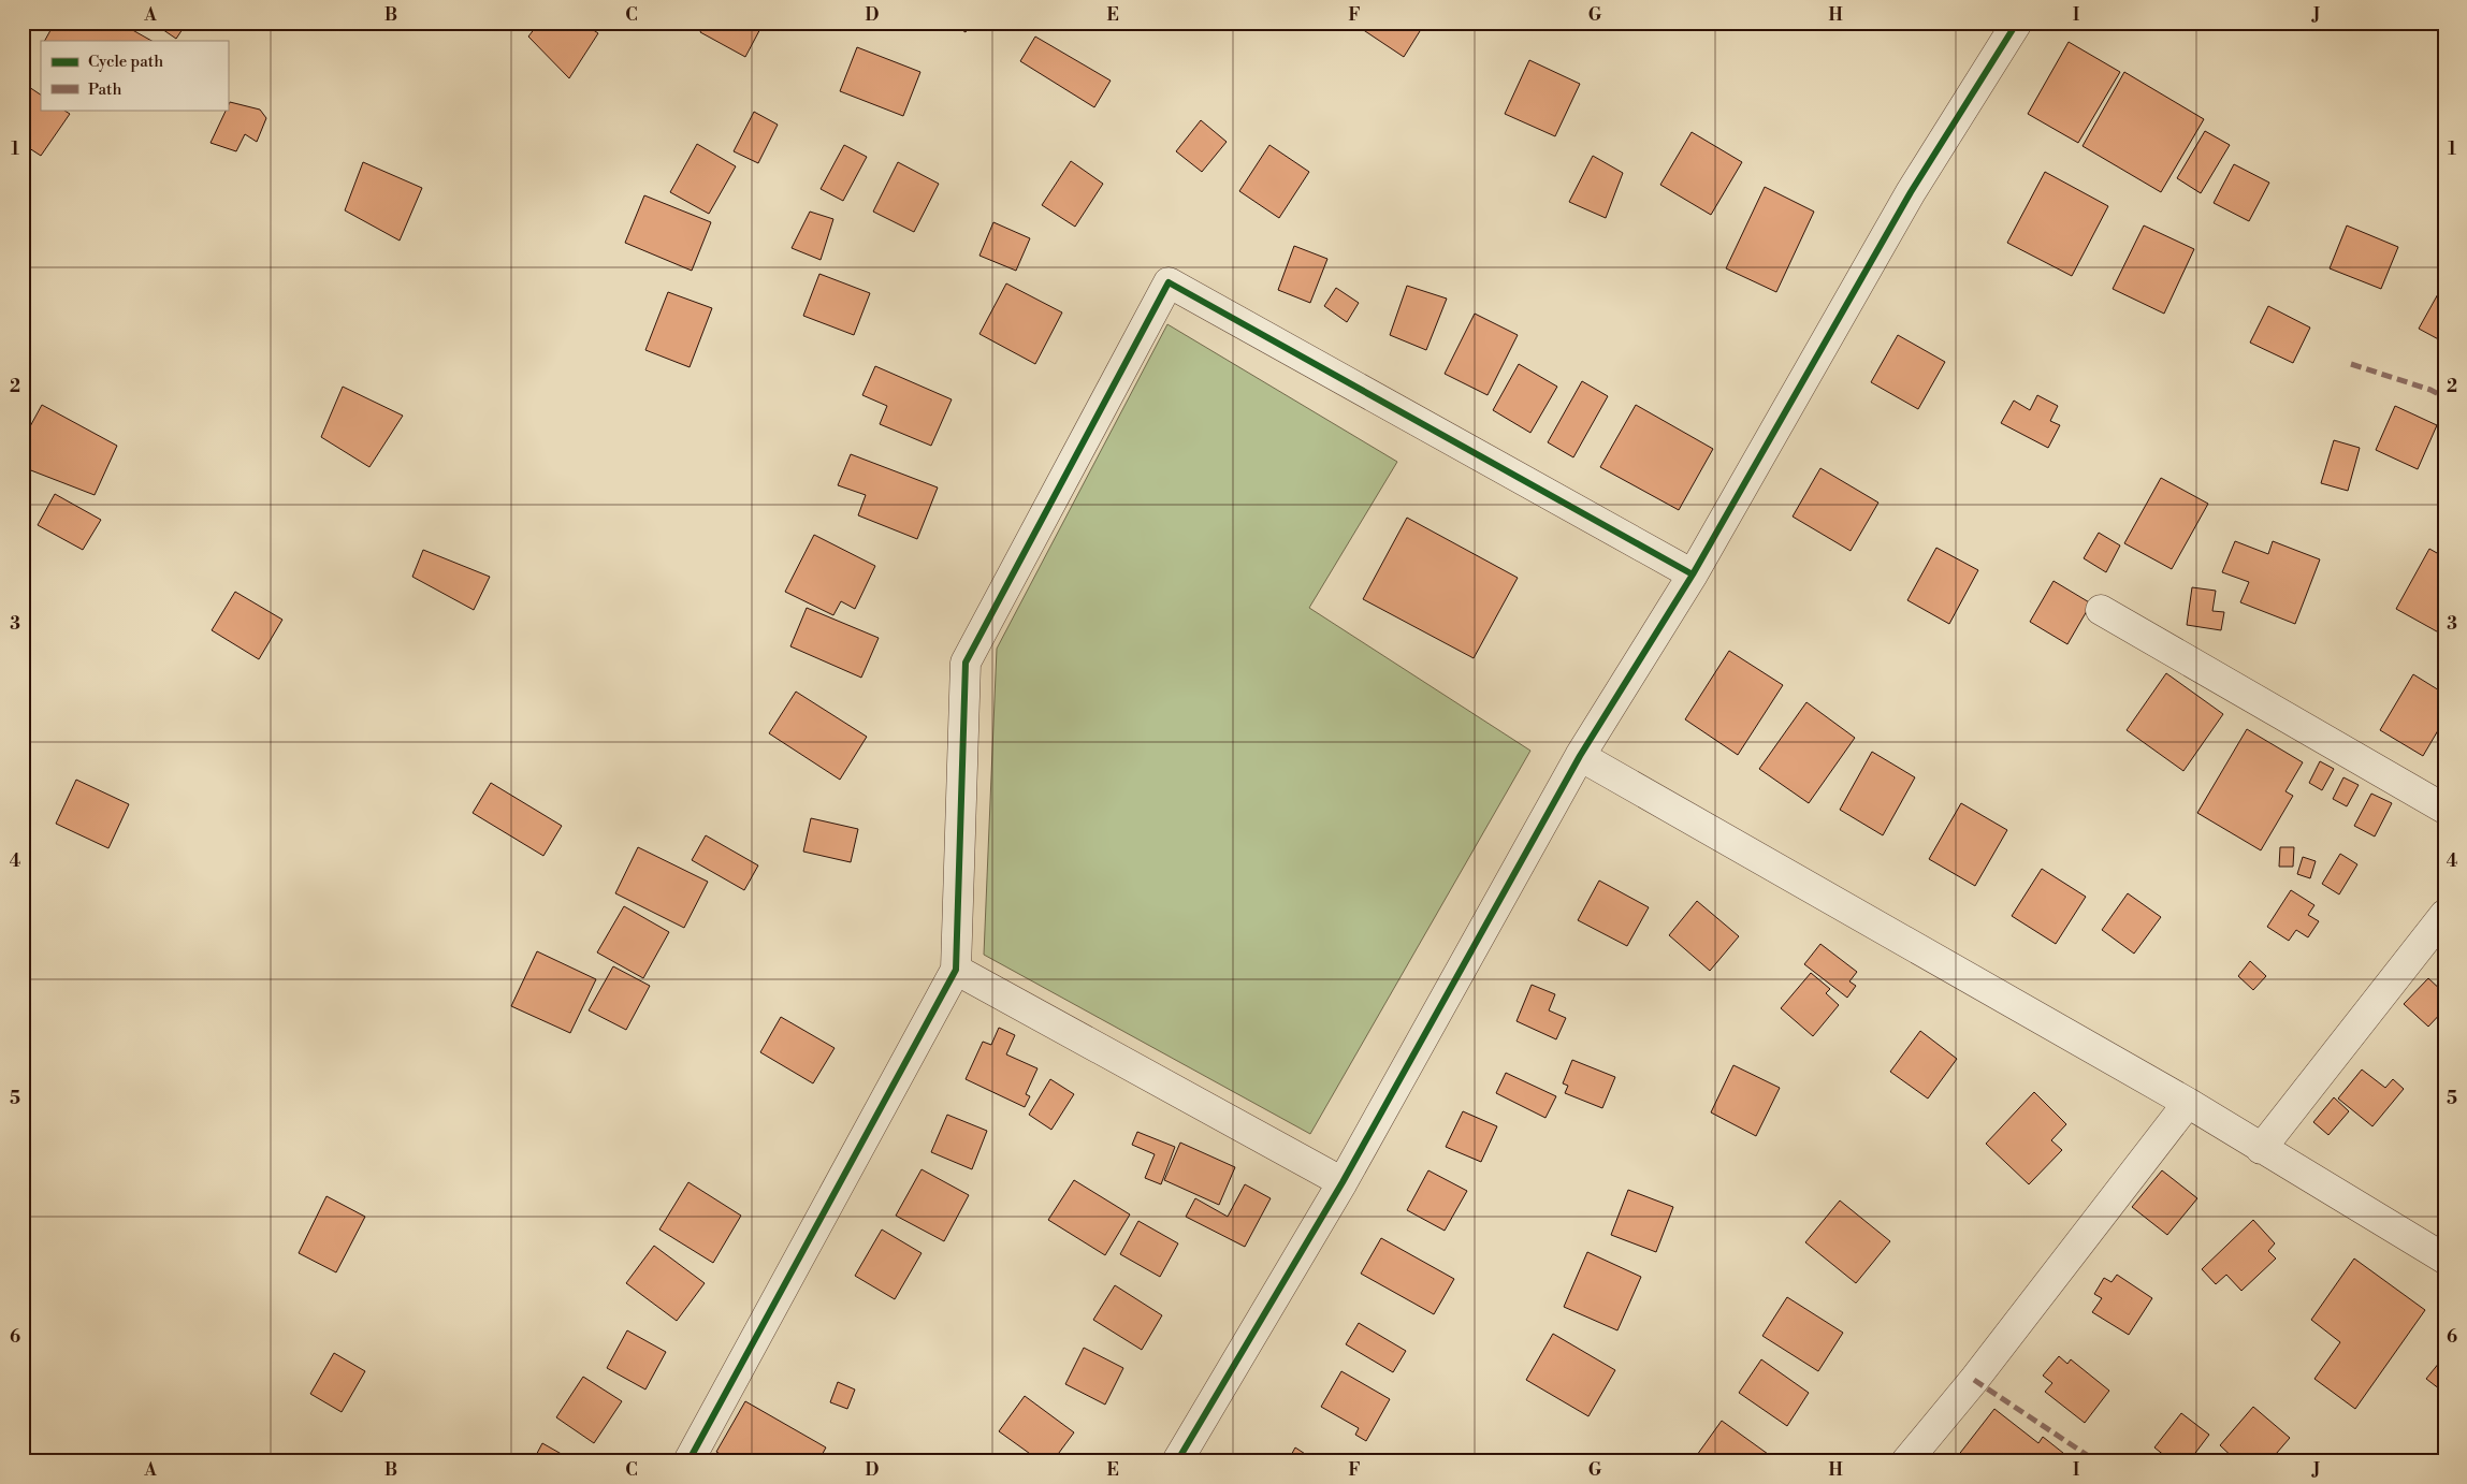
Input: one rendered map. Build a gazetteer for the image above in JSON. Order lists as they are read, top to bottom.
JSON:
{
  "legend": ["Cycle path", "Path"],
  "grid": {
    "columns": [
      "A",
      "B",
      "C",
      "D",
      "E",
      "F",
      "G",
      "H",
      "I",
      "J"
    ],
    "rows": [
      "1",
      "2",
      "3",
      "4",
      "5",
      "6"
    ]
  }
}
